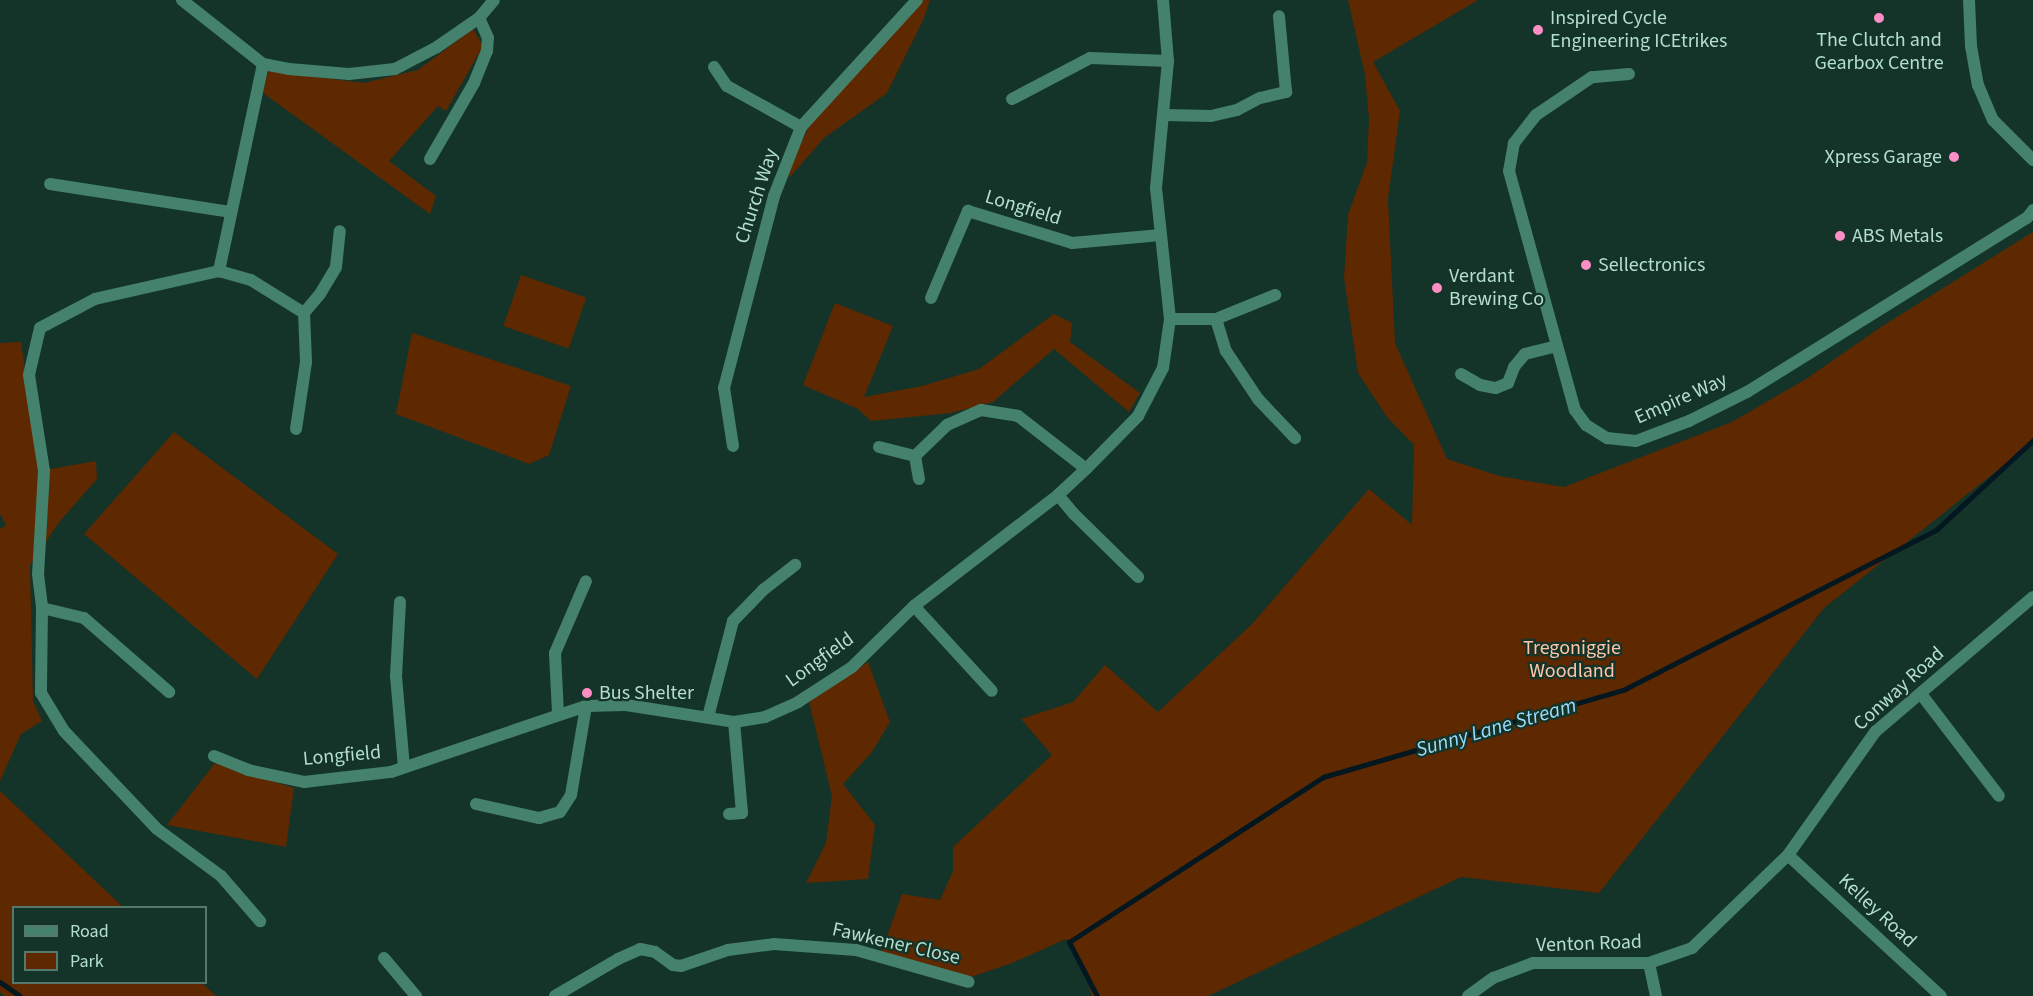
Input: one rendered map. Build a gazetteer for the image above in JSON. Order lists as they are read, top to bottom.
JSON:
{
  "streets": {
    "street": [
      "Church Way",
      "Longfield",
      "Empire Way",
      "Conway Road",
      "Kelley Road",
      "Fawkener Close",
      "Venton Road"
    ]
  },
  "crossings": [
    ["Conway Road", "Kelley Road"],
    ["Conway Road", "Venton Road"],
    ["Kelley Road", "Venton Road"]
  ],
  "water": ["Sunny Lane Stream"],
  "parks": ["Tregoniggie Woodland"],
  "places": [
    "The Clutch and Gearbox Centre",
    "Inspired Cycle Engineering ICEtrikes",
    "Xpress Garage",
    "ABS Metals",
    "Sellectronics",
    "Verdant Brewing Co",
    "Bus Shelter"
  ],
  "legend": ["Road", "Park"]
}
